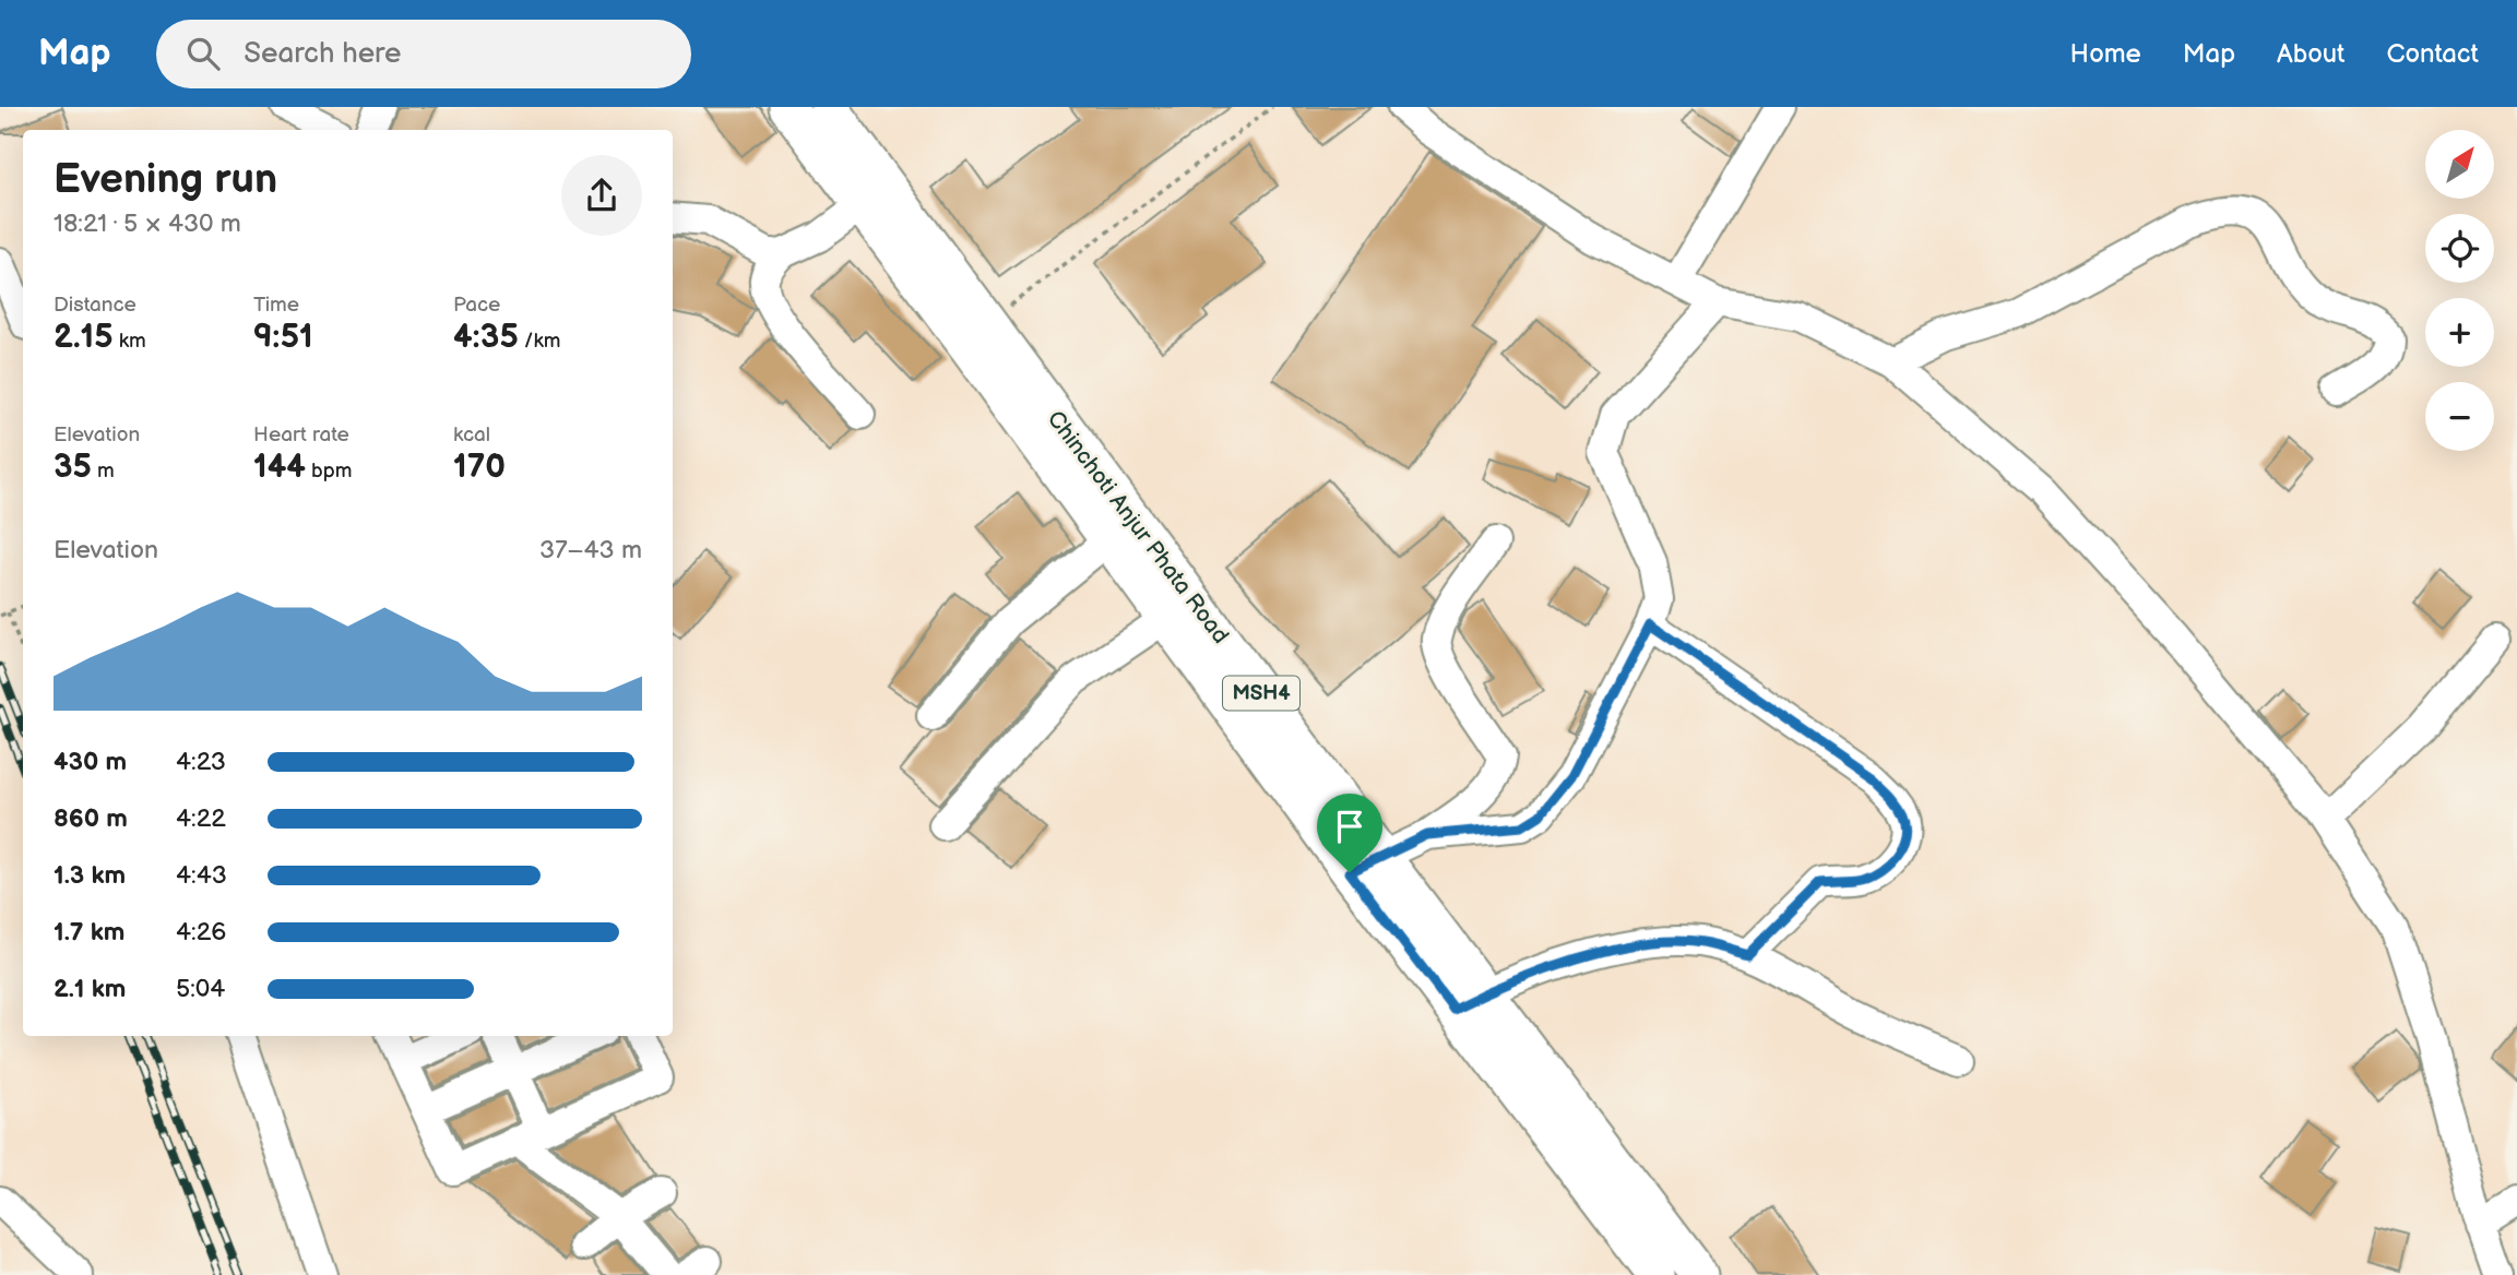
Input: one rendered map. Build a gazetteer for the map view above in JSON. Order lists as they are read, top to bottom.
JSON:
{
  "streets": {
    "main road": ["Chinchoti Anjur Phata Road", "MSH4"]
  },
  "north": "top right",
  "page": {
    "header": "Map",
    "search": "Search here",
    "nav": [
      "Home",
      "Map",
      "About",
      "Contact"
    ],
    "map_buttons": ["+", "−"],
    "heading": ["Evening run", "18:21 · 5 × 430 m"],
    "stats": [
      ["Distance", "2.15 km"],
      ["Time", "9:51"],
      ["Pace", "4:35 /km"],
      ["Elevation", "35 m"],
      ["Heart rate", "144 bpm"],
      ["kcal", "170"]
    ],
    "chart": ["Elevation", "37–43 m"],
    "list": [
      {
        "name": "430 m",
        "note": "4:23"
      },
      {
        "name": "860 m",
        "note": "4:22"
      },
      {
        "name": "1.3 km",
        "note": "4:43"
      },
      {
        "name": "1.7 km",
        "note": "4:26"
      },
      {
        "name": "2.1 km",
        "note": "5:04"
      }
    ]
  }
}
